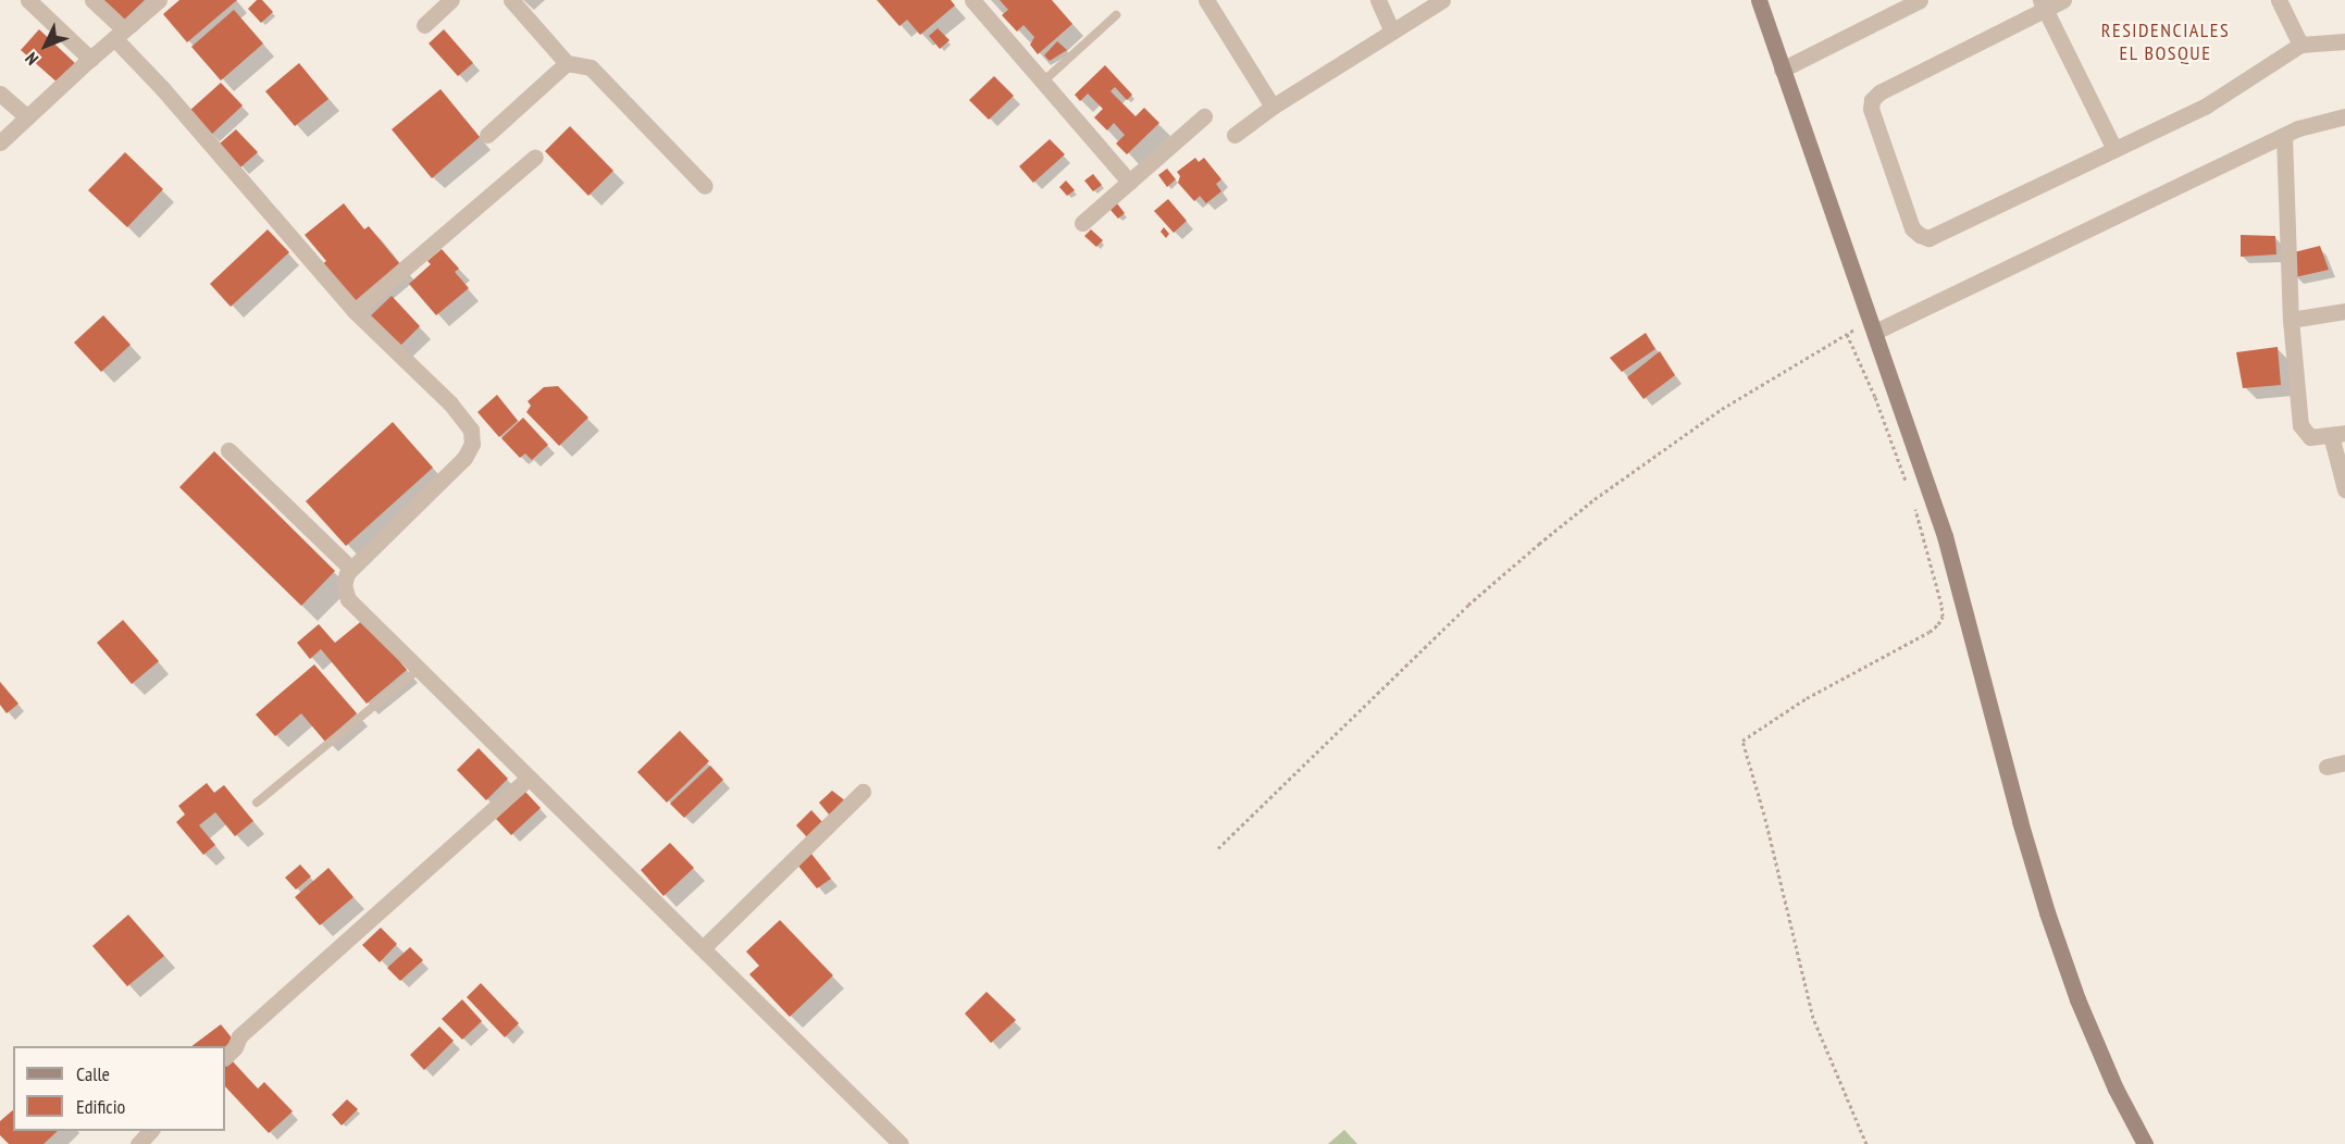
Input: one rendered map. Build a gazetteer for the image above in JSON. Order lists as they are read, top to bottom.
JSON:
{
  "districts": ["RESIDENCIALES EL BOSQUE"],
  "legend": ["Calle", "Edificio"],
  "north": "bottom left"
}
